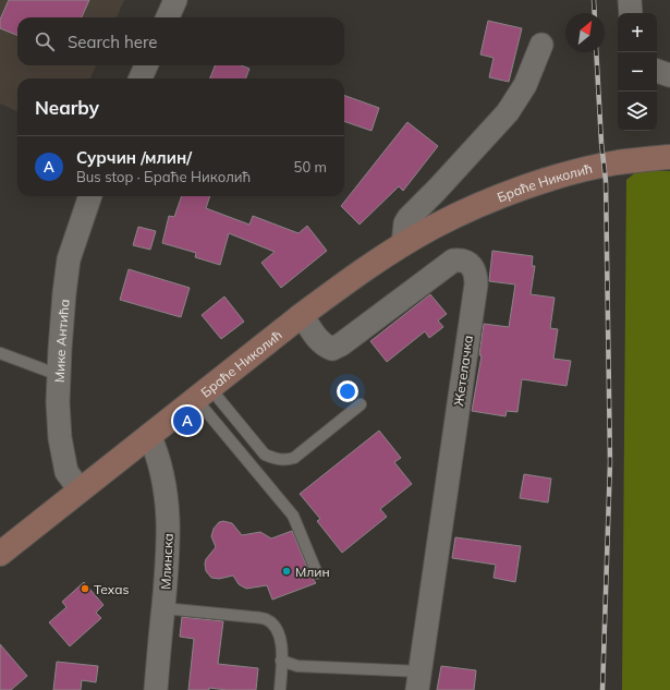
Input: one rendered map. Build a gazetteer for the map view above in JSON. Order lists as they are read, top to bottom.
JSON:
{
  "streets": {
    "main road": ["Браће Николић"],
    "street": ["Мике Антића", "Жетелачка", "Млинска"]
  },
  "crossings": [
    ["Браће Николић", "Мике Антића"],
    ["Браће Николић", "Жетелачка"],
    ["Браће Николић", "Млинска"]
  ],
  "places": ["Млин", "Texas"],
  "north": "top right",
  "page": {
    "map_buttons": ["+", "−"],
    "search": "Search here",
    "heading": "Nearby",
    "list": [
      {
        "mark": "A",
        "name": "Сурчин /млин/",
        "note": "Bus stop · Браће Николић",
        "value": "50 m"
      }
    ],
    "pins": "A"
  }
}
